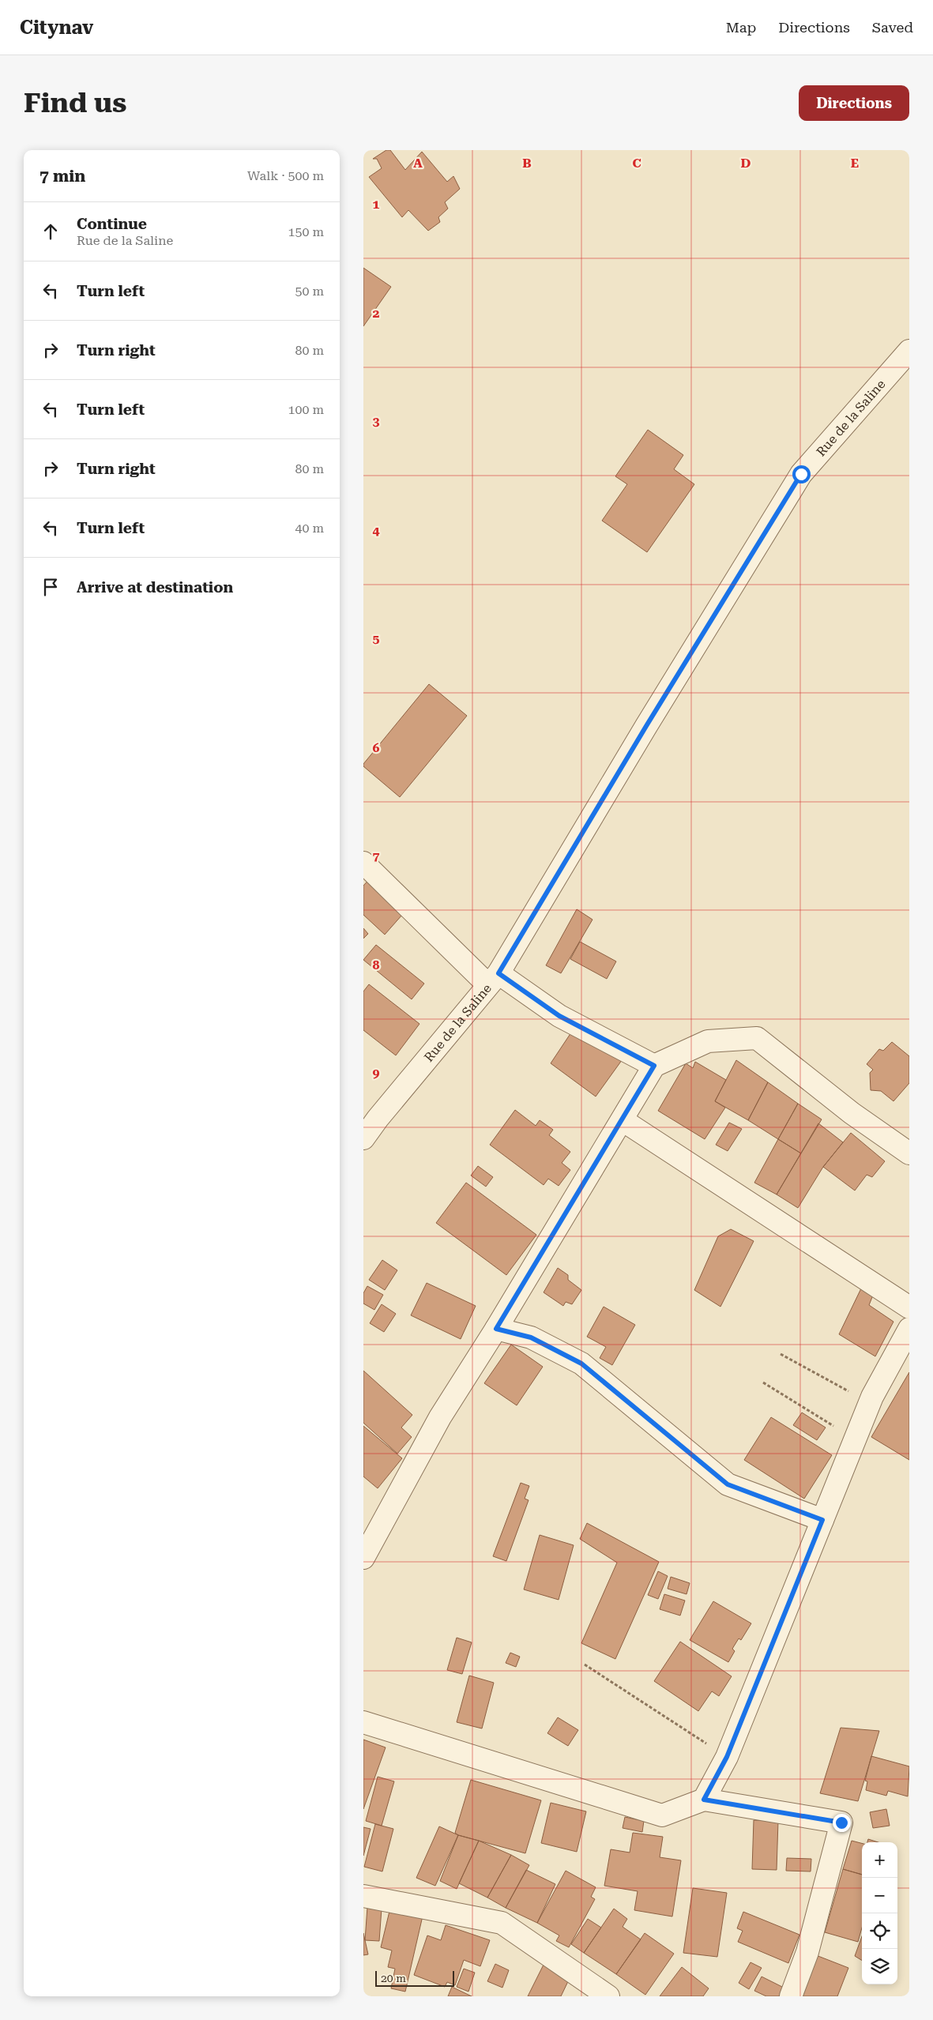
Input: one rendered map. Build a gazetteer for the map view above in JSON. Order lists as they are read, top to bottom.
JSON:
{
  "streets": {
    "street": ["Rue de la Saline"]
  },
  "scale_bar": "20 m",
  "page": {
    "header": "Citynav",
    "nav": ["Map", "Directions", "Saved"],
    "buttons": "Directions",
    "title": "Find us",
    "heading": ["7 min", "Walk · 500 m"],
    "list": [
      ["Continue", "Rue de la Saline", "150 m"],
      ["Turn left", "50 m"],
      ["Turn right", "80 m"],
      ["Turn left", "100 m"],
      ["Turn right", "80 m"],
      ["Turn left", "40 m"],
      "Arrive at destination"
    ],
    "map_buttons": ["+", "−"],
    "scale": "20 m"
  },
  "grid": {
    "columns": [
      "A",
      "B",
      "C",
      "D",
      "E"
    ],
    "rows": [
      "1",
      "2",
      "3",
      "4",
      "5",
      "6",
      "7",
      "8",
      "9"
    ]
  }
}
